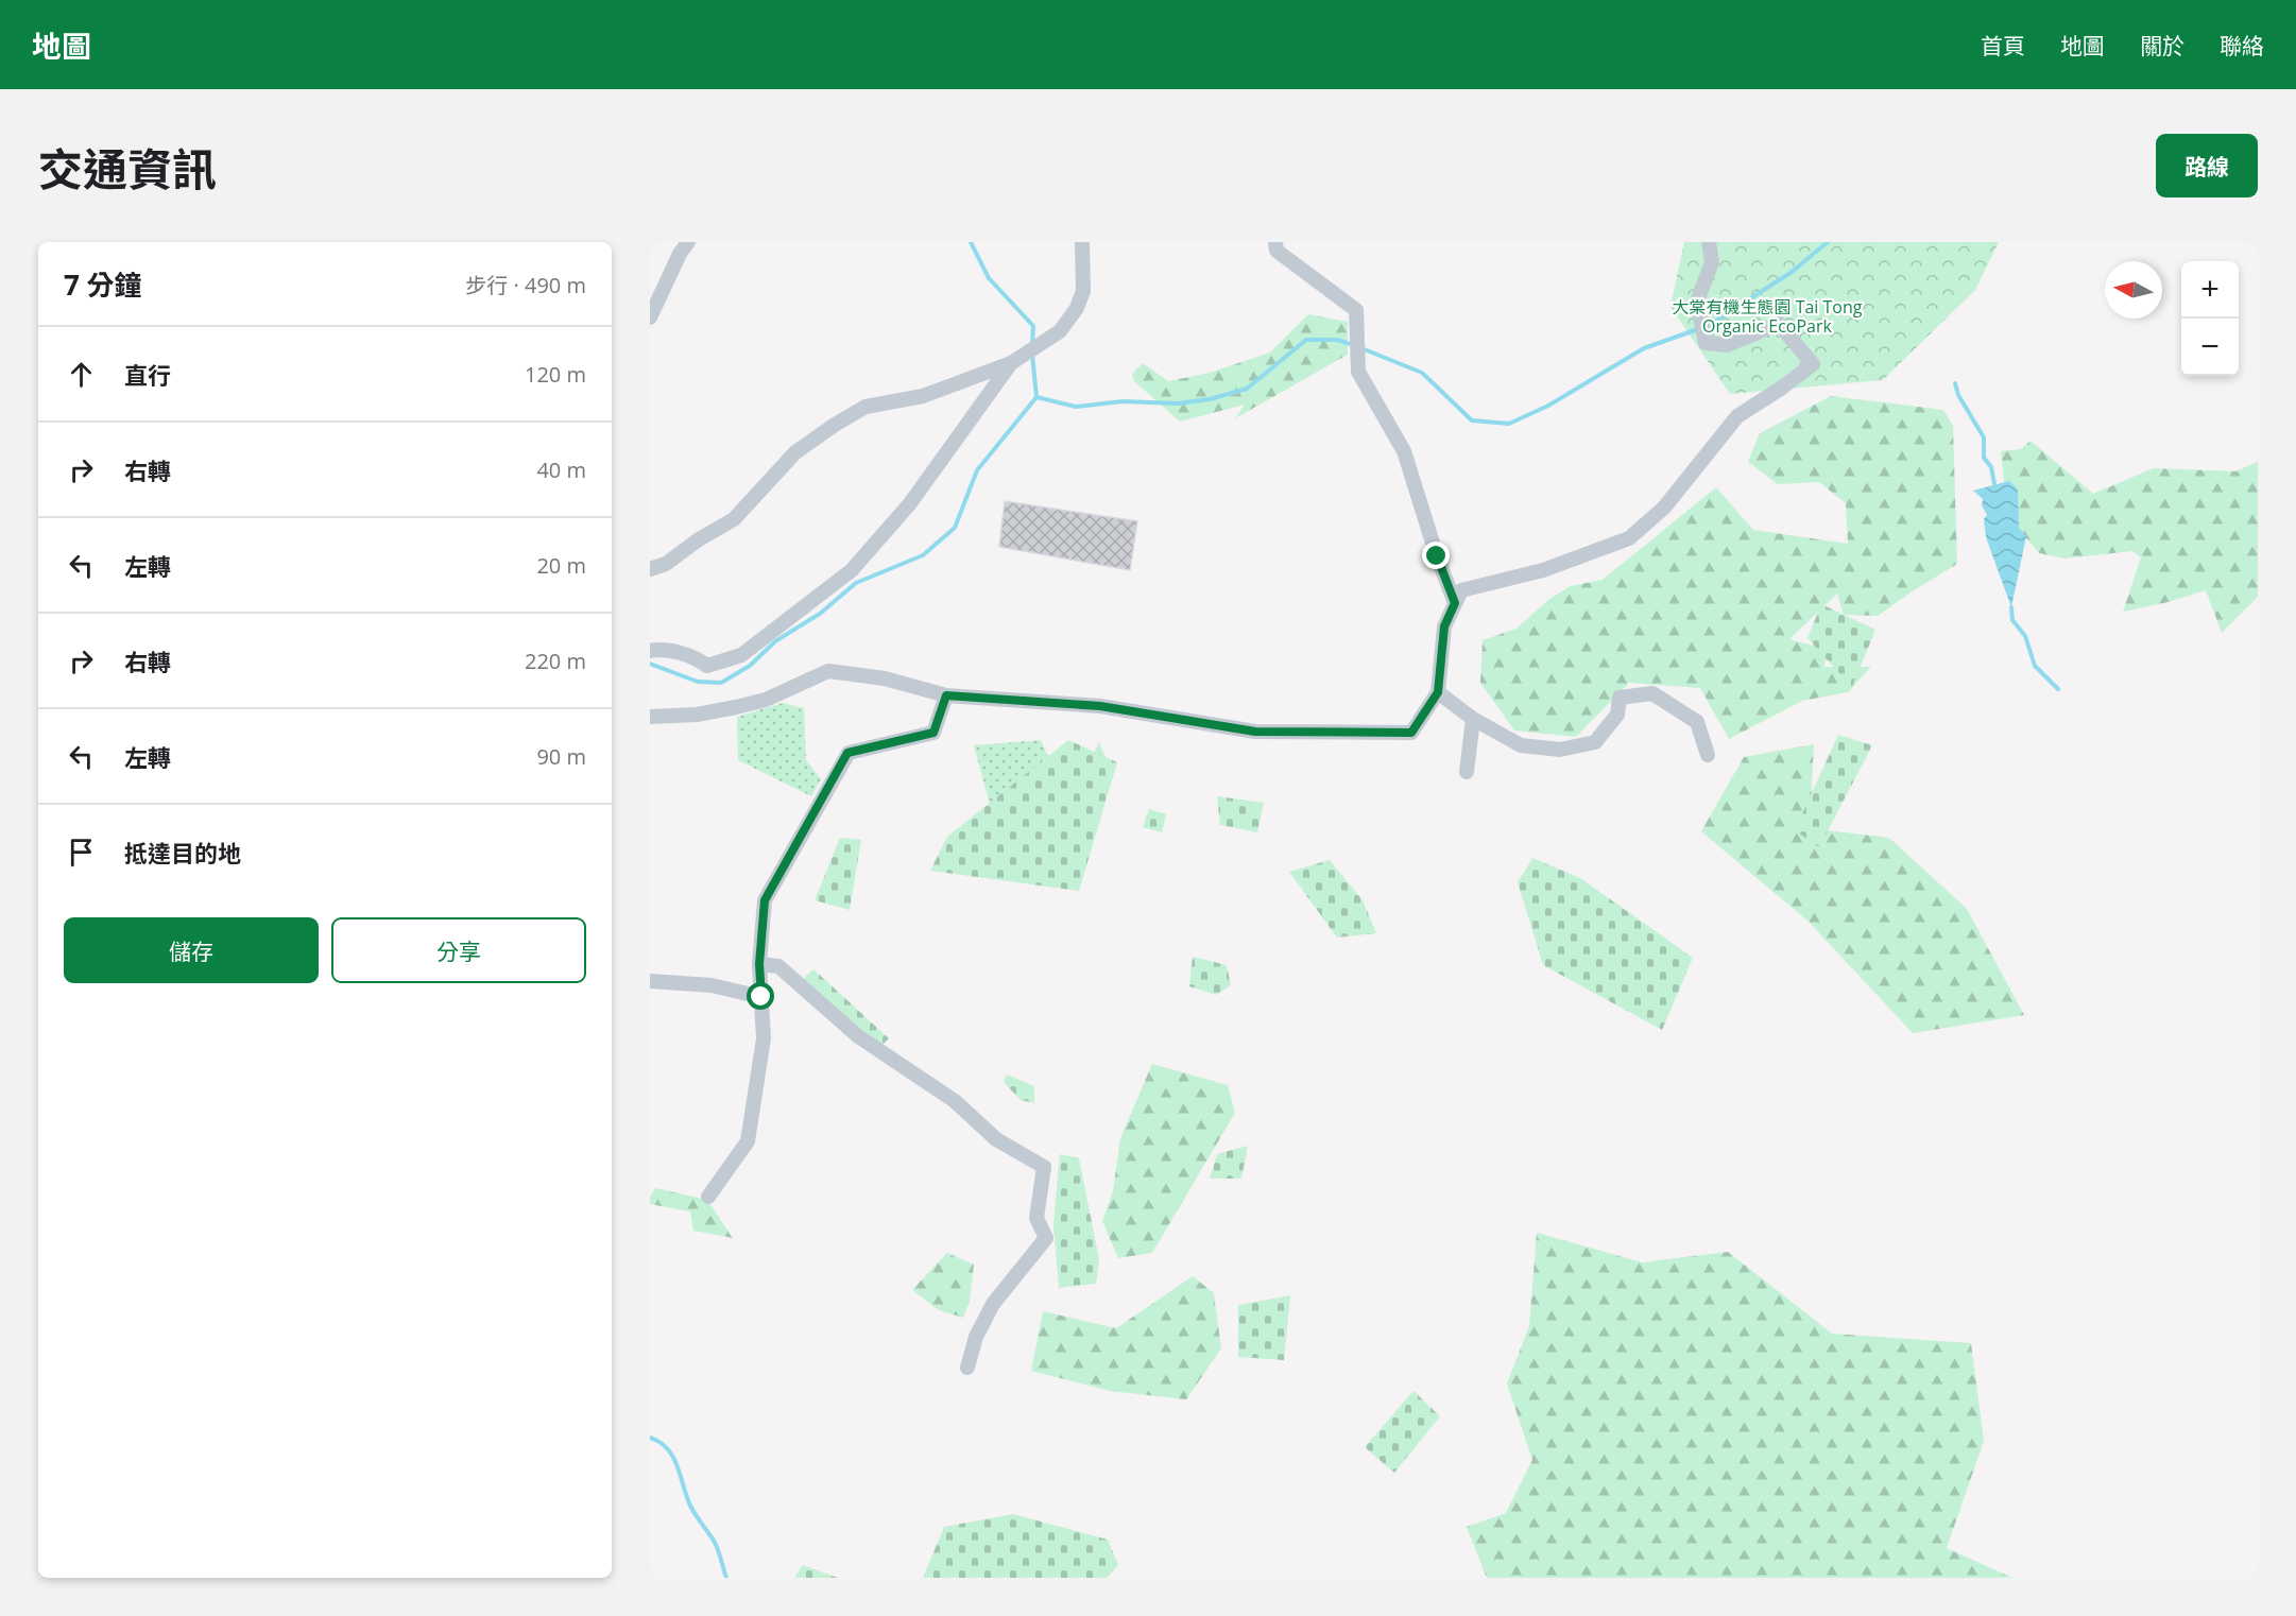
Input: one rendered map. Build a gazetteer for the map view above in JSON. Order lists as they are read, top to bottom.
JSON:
{
  "parks": ["大棠有機生態園 Tai Tong Organic EcoPark"],
  "north": "left",
  "page": {
    "header": "地圖",
    "nav": [
      "首頁",
      "地圖",
      "關於",
      "聯絡"
    ],
    "title": "交通資訊",
    "buttons": [
      "路線",
      ["儲存", "分享"]
    ],
    "heading": ["7 分鐘", "步行 · 490 m"],
    "map_buttons": ["+", "−"],
    "list": [
      ["直行", "120 m"],
      ["右轉", "40 m"],
      ["左轉", "20 m"],
      ["右轉", "220 m"],
      ["左轉", "90 m"],
      "抵達目的地"
    ]
  }
}
